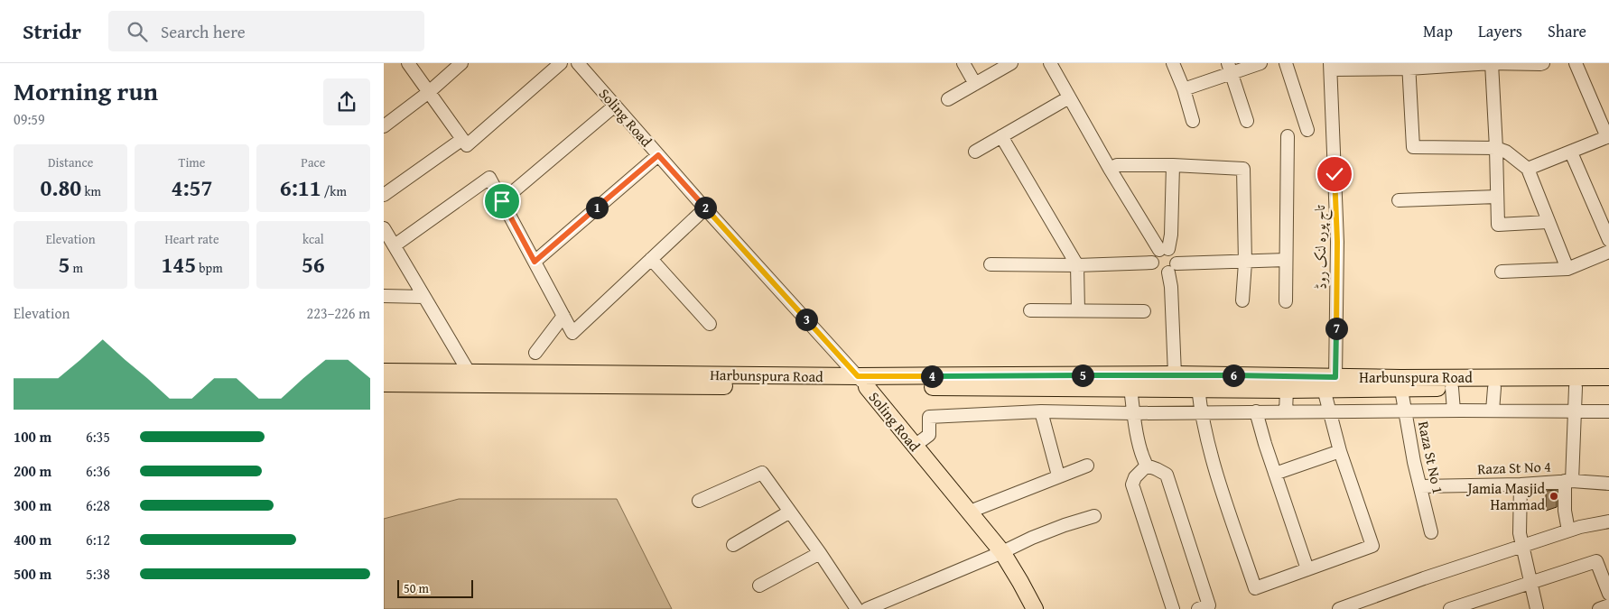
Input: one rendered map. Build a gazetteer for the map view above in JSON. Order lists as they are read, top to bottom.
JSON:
{
  "streets": {
    "main road": ["Soling Road", "Harbunspura Road"],
    "street": ["تاج پورہ لنک روڈ", "Raza St No 1", "Raza St No 4"]
  },
  "crossings": [
    ["Soling Road", "Harbunspura Road"],
    ["تاج پورہ لنک روڈ", "Harbunspura Road"],
    ["Harbunspura Road", "Raza St No 1"],
    ["Raza St No 1", "Raza St No 4"]
  ],
  "places": ["Jamia Masjid Hammad"],
  "scale_bar": "50 m",
  "page": {
    "header": "Stridr",
    "search": "Search here",
    "nav": ["Map", "Layers", "Share"],
    "heading": ["Morning run", "09:59"],
    "stats": [
      ["Distance", "0.80 km"],
      ["Time", "4:57"],
      ["Pace", "6:11 /km"],
      ["Elevation", "5 m"],
      ["Heart rate", "145 bpm"],
      ["kcal", "56"]
    ],
    "pins": [
      "1",
      "2",
      "3",
      "7",
      "5",
      "6",
      "4"
    ],
    "chart": ["Elevation", "223–226 m"],
    "list": [
      {
        "name": "100 m",
        "note": "6:35"
      },
      {
        "name": "200 m",
        "note": "6:36"
      },
      {
        "name": "300 m",
        "note": "6:28"
      },
      {
        "name": "400 m",
        "note": "6:12"
      },
      {
        "name": "500 m",
        "note": "5:38"
      }
    ],
    "scale": "50 m"
  }
}
